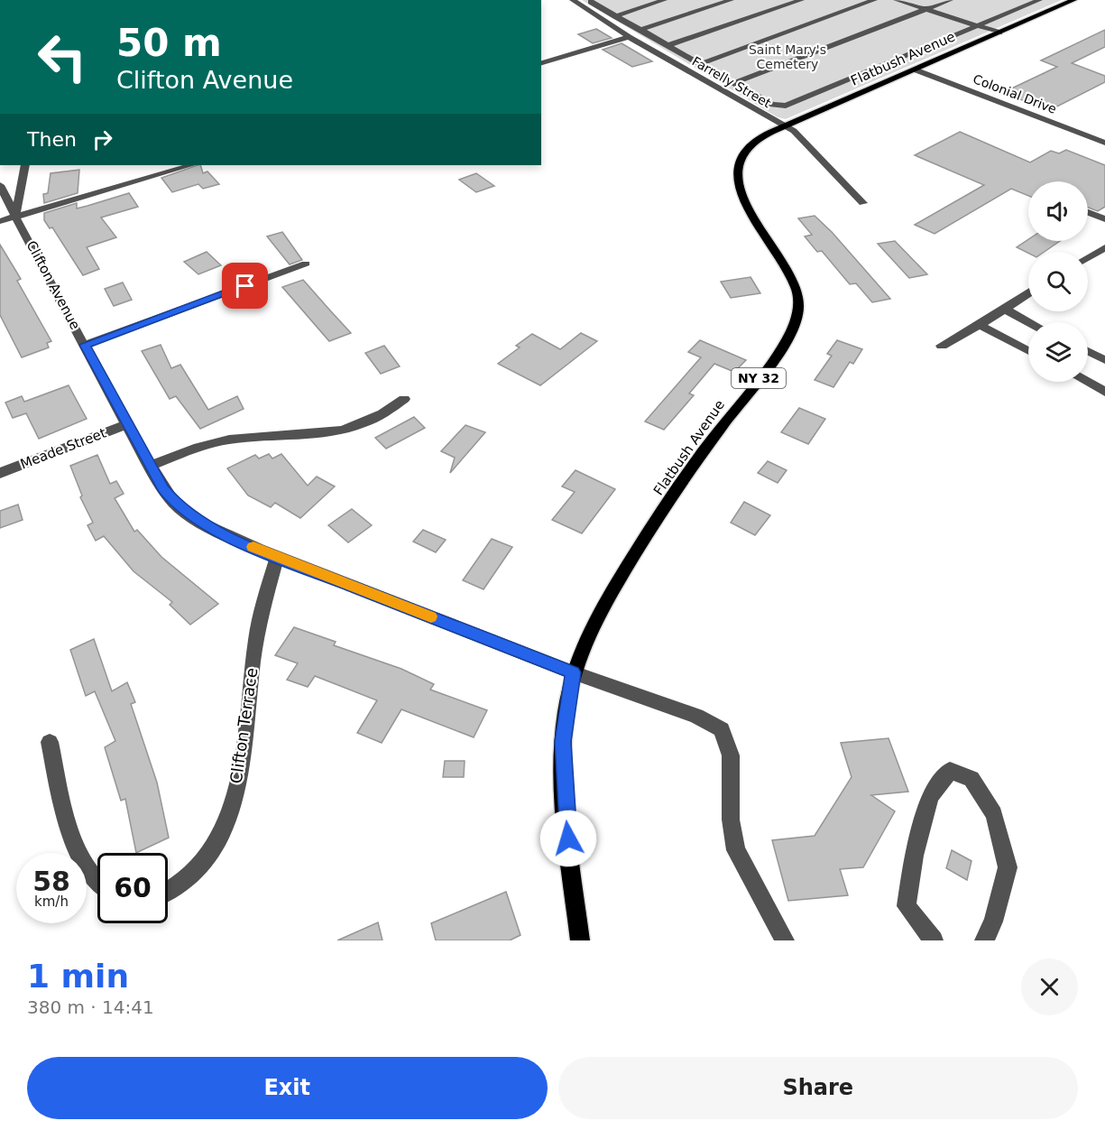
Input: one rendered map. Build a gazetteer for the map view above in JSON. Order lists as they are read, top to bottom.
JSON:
{
  "streets": {
    "main road": ["Flatbush Avenue", "NY 32"],
    "street": [
      "Farrelly Street",
      "Colonial Drive",
      "Clifton Avenue",
      "Meade Street",
      "Clifton Terrace"
    ]
  },
  "crossings": [
    ["Flatbush Avenue", "Farrelly Street"],
    ["Flatbush Avenue", "Colonial Drive"],
    ["Flatbush Avenue", "Clifton Avenue"],
    ["Clifton Avenue", "Meade Street"],
    ["Clifton Avenue", "Clifton Terrace"]
  ],
  "parks": ["Saint Mary's Cemetery"],
  "page": {
    "turn": ["50 m", "Clifton Avenue"],
    "then": "Then",
    "speed": "58 km/h",
    "limit": "60",
    "heading": ["1 min", "380 m · 14:41"],
    "buttons": ["Exit", "Share"]
  }
}
